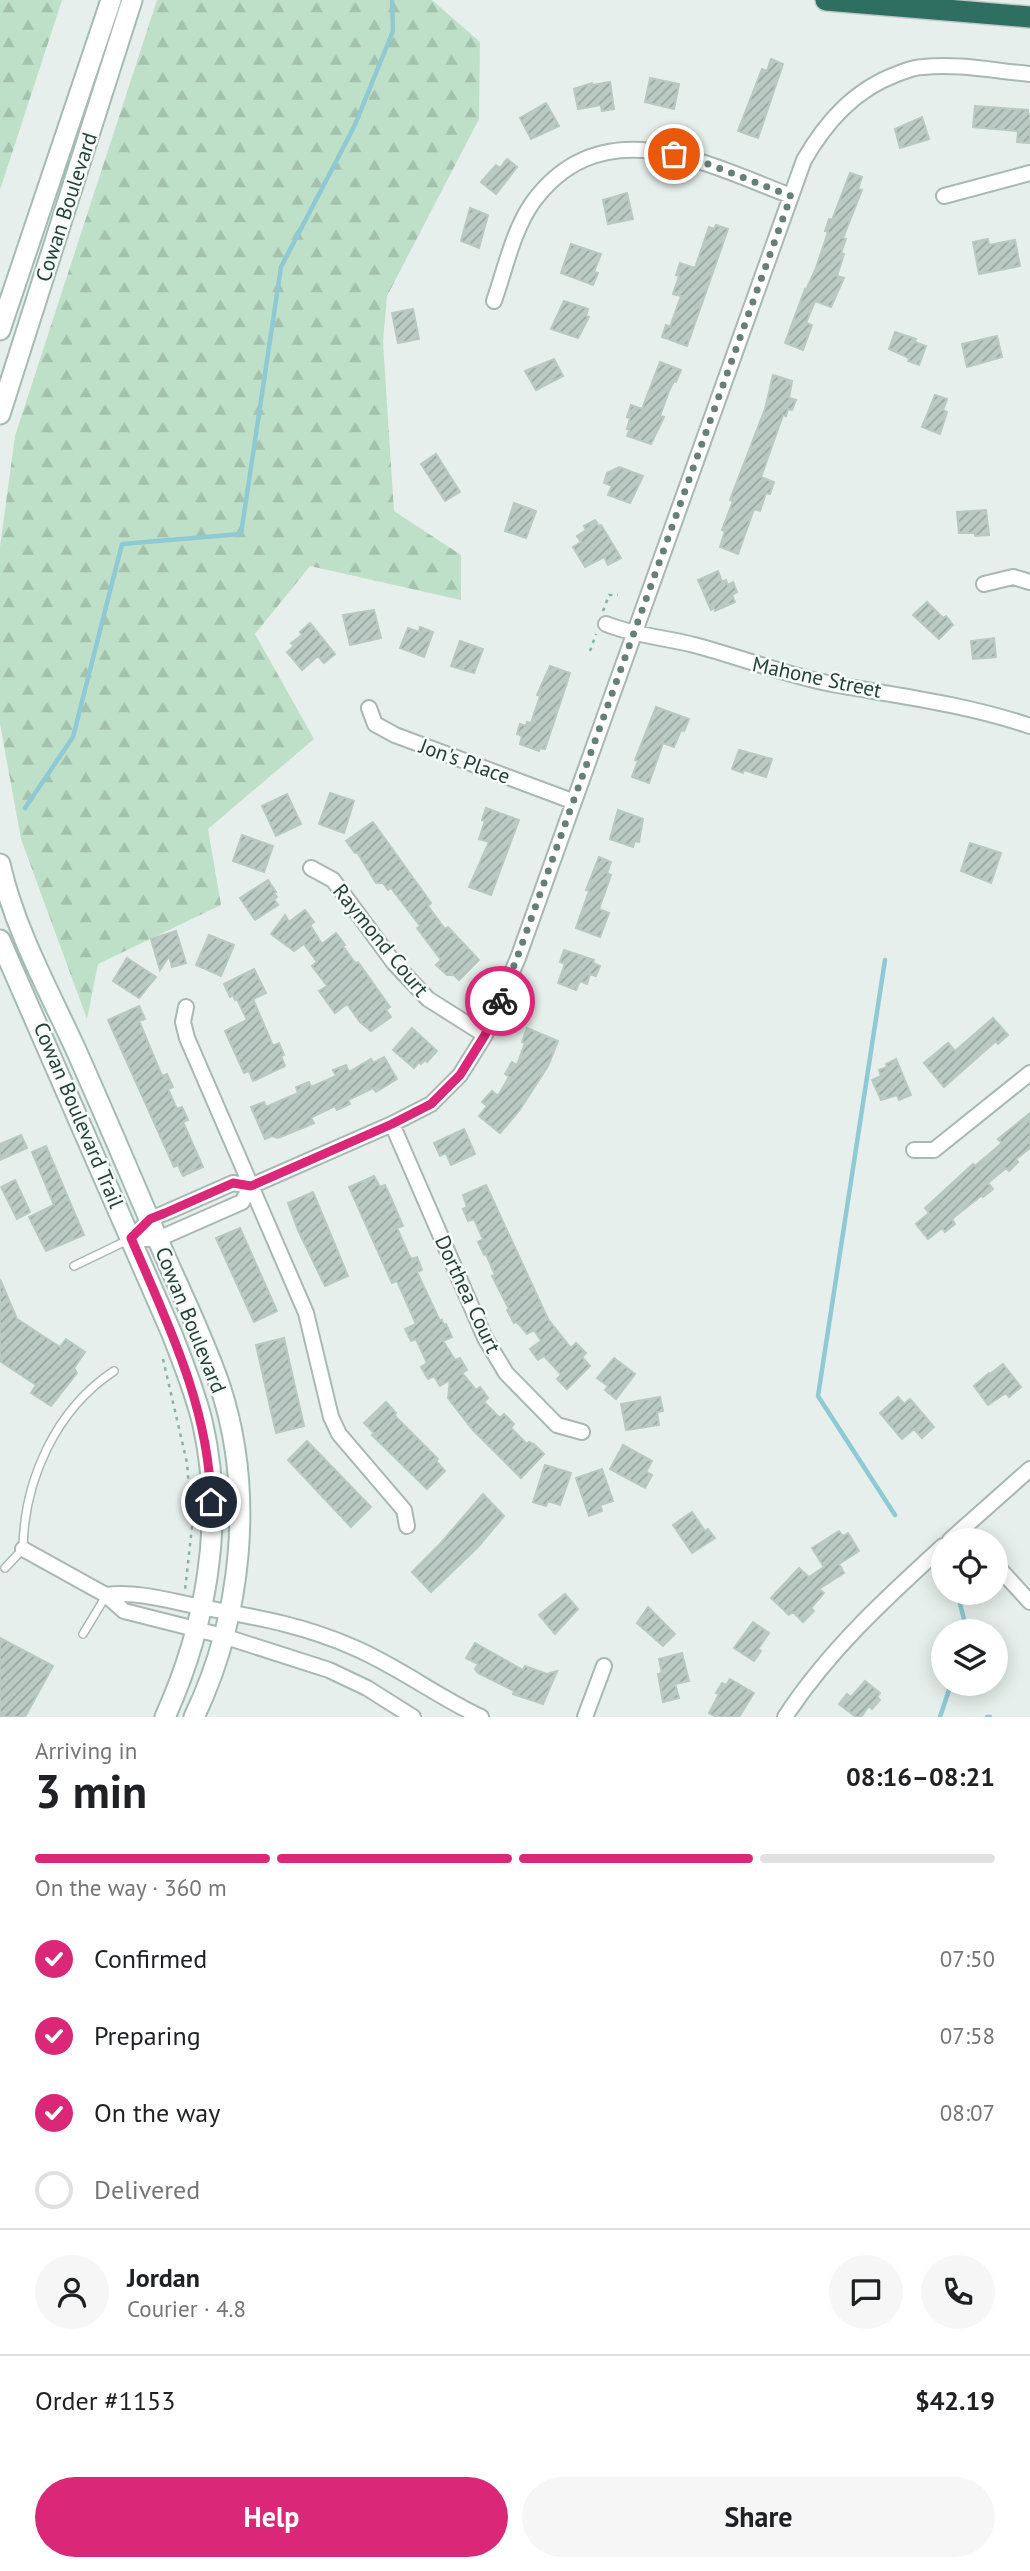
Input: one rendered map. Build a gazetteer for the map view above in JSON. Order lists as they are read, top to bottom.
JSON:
{
  "streets": {
    "main road": ["Cowan Boulevard"],
    "street": [
      "Mahone Street",
      "Jon's Place",
      "Raymond Court",
      "Dorthea Court"
    ]
  },
  "page": {
    "heading": ["3 min", "Arriving in", "08:16–08:21"],
    "panel": [
      "Jordan",
      "Courier · 4.8",
      "Order #1153",
      "$42.19"
    ],
    "bar": "On the way · 360 m",
    "list": [
      ["Confirmed", "07:50"],
      ["Preparing", "07:58"],
      ["On the way", "08:07"],
      "Delivered"
    ],
    "buttons": ["Help", "Share"]
  }
}
